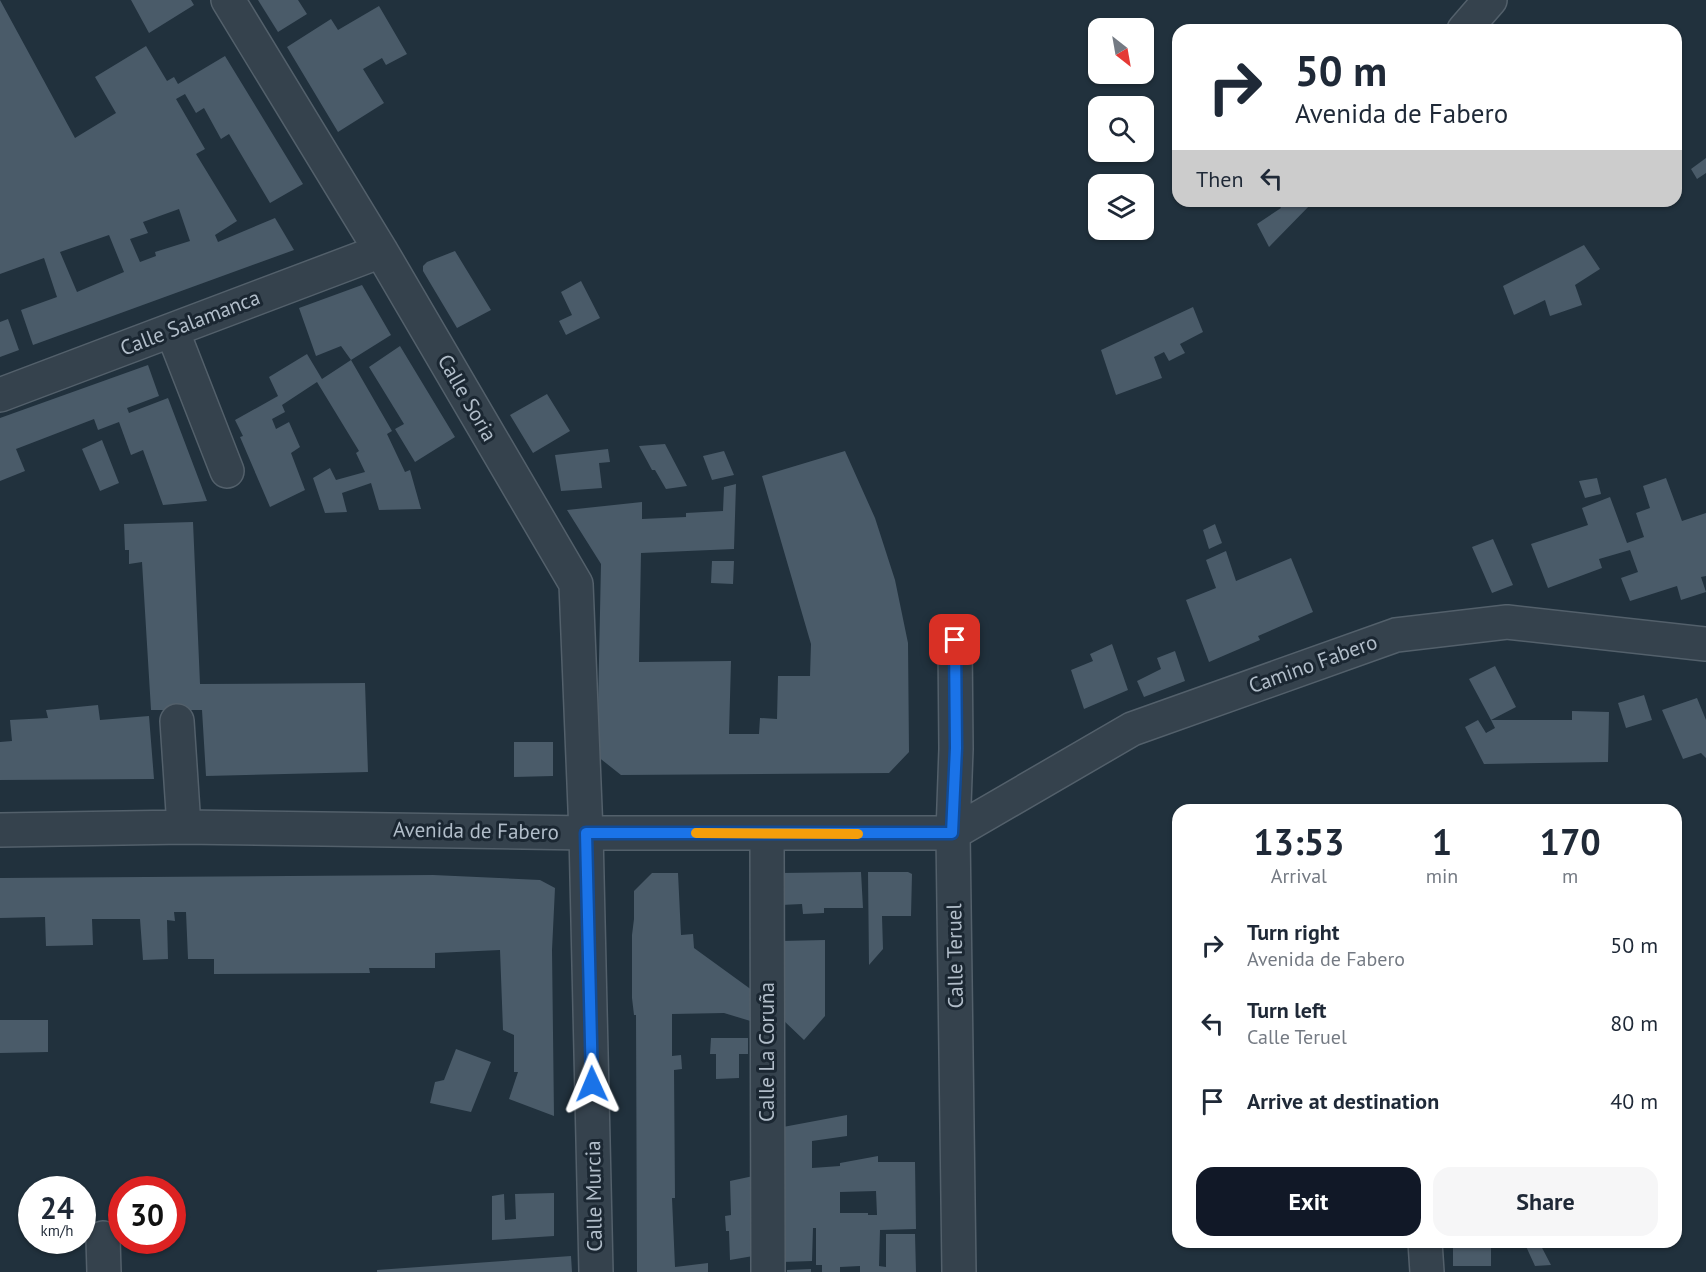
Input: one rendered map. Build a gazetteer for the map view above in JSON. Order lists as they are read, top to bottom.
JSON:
{
  "streets": {
    "street": [
      "Calle Salamanca",
      "Calle Soria",
      "Camino Fabero",
      "Avenida de Fabero",
      "Calle Teruel",
      "Calle La Coruña",
      "Calle Murcia"
    ]
  },
  "crossings": [
    ["Calle Salamanca", "Calle Soria"],
    ["Calle Soria", "Avenida de Fabero"],
    ["Calle Soria", "Calle Murcia"],
    ["Camino Fabero", "Avenida de Fabero"],
    ["Camino Fabero", "Calle Teruel"],
    ["Avenida de Fabero", "Calle Teruel"],
    ["Avenida de Fabero", "Calle La Coruña"],
    ["Avenida de Fabero", "Calle Murcia"]
  ],
  "north": "bottom right",
  "page": {
    "turn": ["50 m", "Avenida de Fabero"],
    "then": "Then",
    "eta": [
      "13:53",
      "Arrival",
      "1",
      "min",
      "170",
      "m"
    ],
    "list": [
      {
        "name": "Turn right",
        "note": "Avenida de Fabero",
        "value": "50 m"
      },
      {
        "name": "Turn left",
        "note": "Calle Teruel",
        "value": "80 m"
      },
      {
        "name": "Arrive at destination",
        "value": "40 m"
      }
    ],
    "buttons": ["Exit", "Share"],
    "speed": "24 km/h",
    "limit": "30"
  }
}
